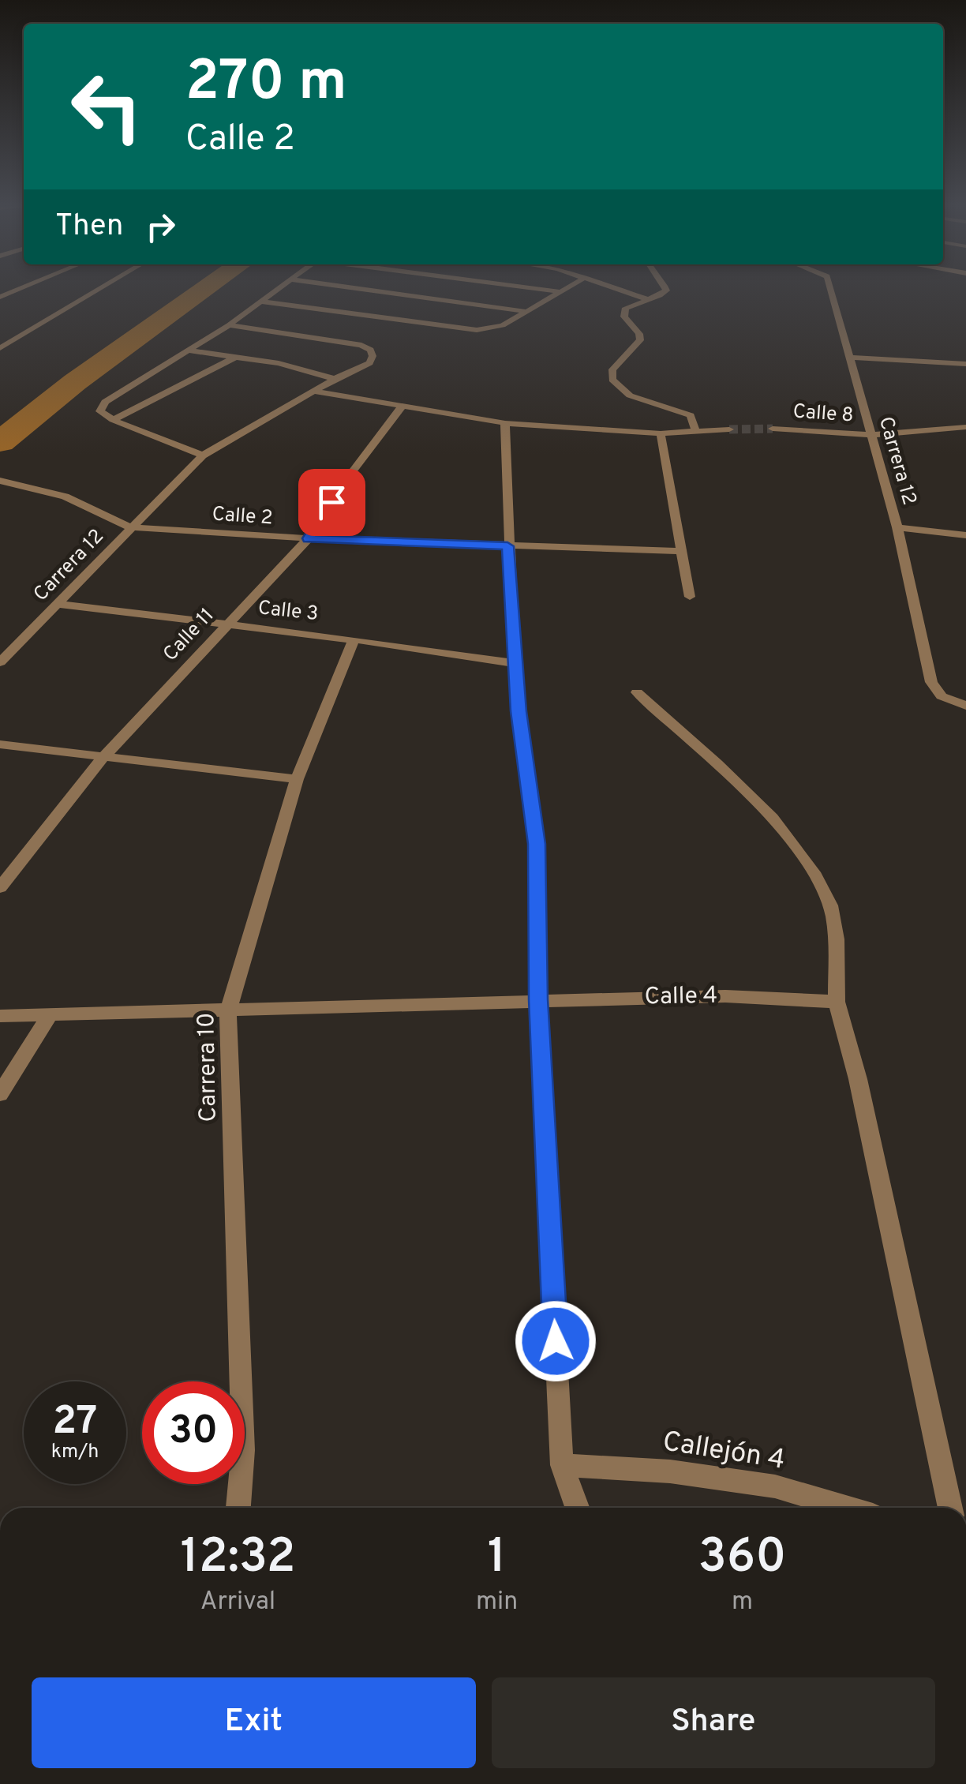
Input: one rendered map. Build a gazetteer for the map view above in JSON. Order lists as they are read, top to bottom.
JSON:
{
  "streets": {
    "street": [
      "Calle 8",
      "Carrera 12",
      "Calle 2",
      "Calle 3",
      "Calle 11",
      "Calle 4",
      "Carrera 10",
      "Callejón 4"
    ]
  },
  "crossings": [
    ["Calle 8", "Carrera 12"],
    ["Carrera 12", "Calle 2"],
    ["Carrera 12", "Calle 3"],
    ["Calle 2", "Calle 11"],
    ["Calle 3", "Calle 11"],
    ["Calle 3", "Carrera 10"],
    ["Calle 4", "Carrera 10"]
  ],
  "page": {
    "turn": ["270 m", "Calle 2"],
    "then": "Then",
    "speed": "27 km/h",
    "limit": "30",
    "eta": [
      "12:32",
      "Arrival",
      "1",
      "min",
      "360",
      "m"
    ],
    "buttons": ["Exit", "Share"]
  }
}
